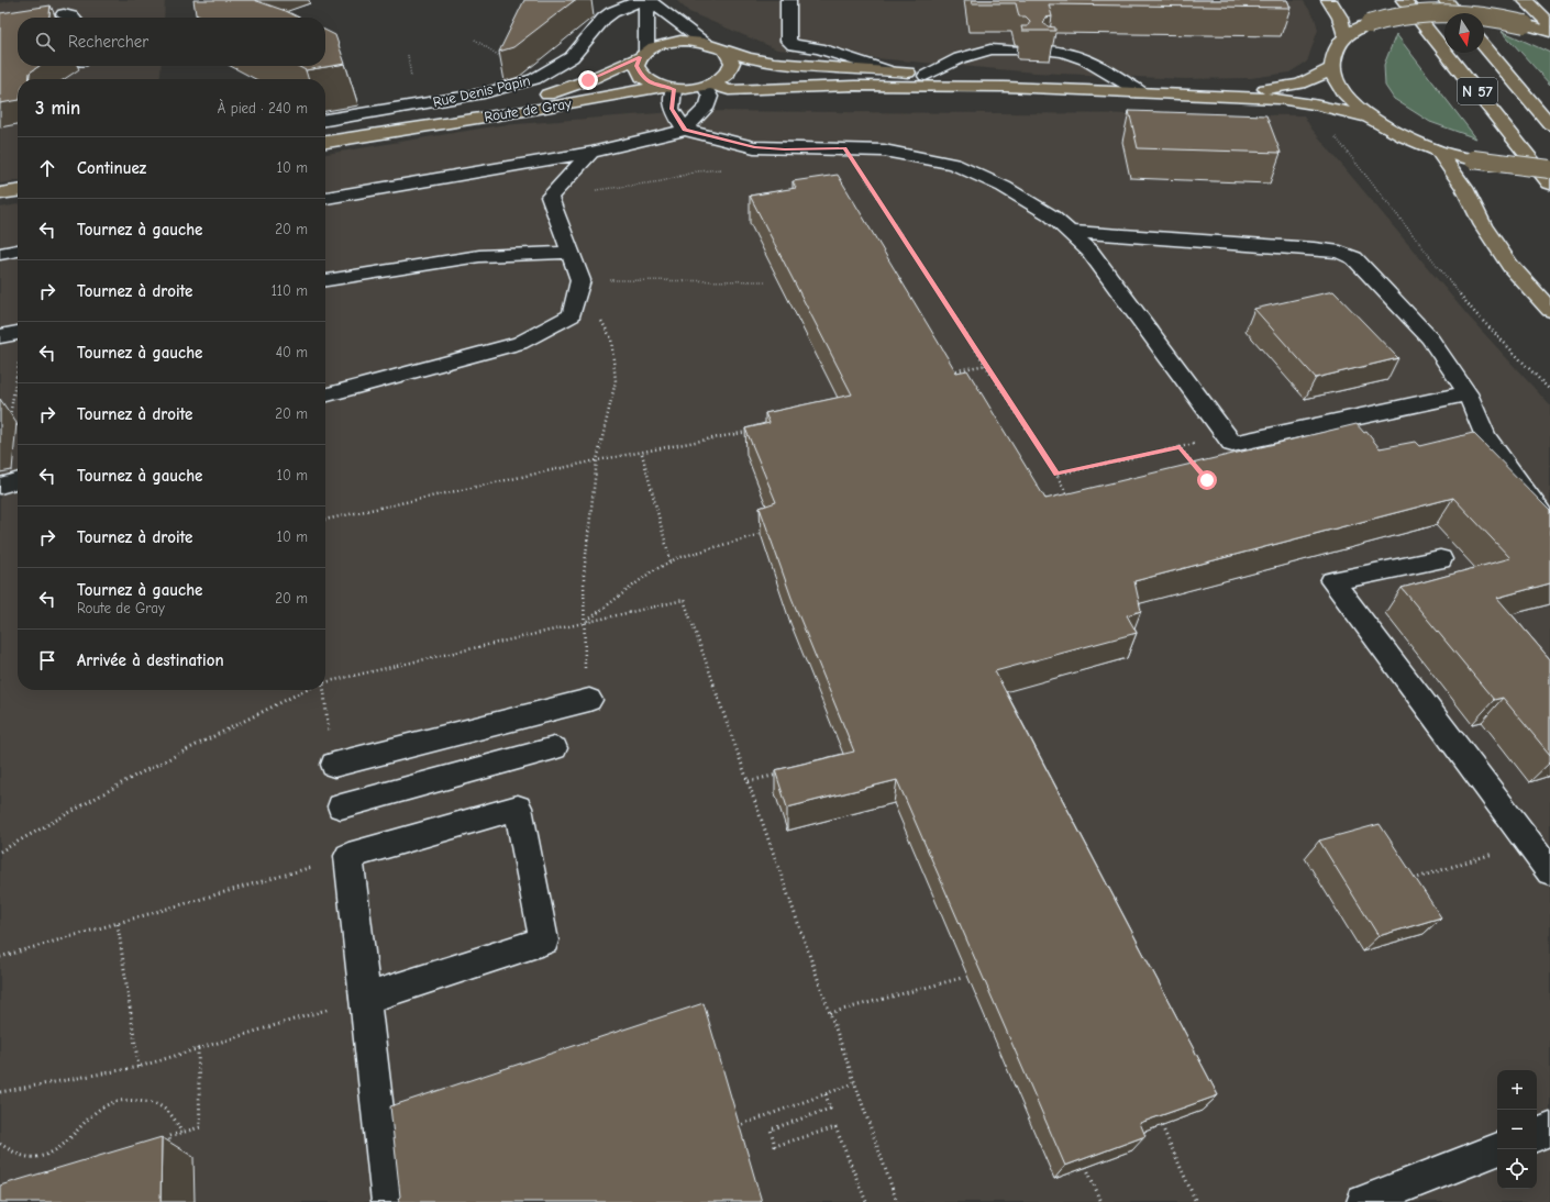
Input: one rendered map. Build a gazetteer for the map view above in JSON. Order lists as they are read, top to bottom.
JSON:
{
  "streets": {
    "main road": ["N 57", "Route de Gray"],
    "street": ["Rue Denis Papin"]
  },
  "north": "bottom",
  "page": {
    "search": "Rechercher",
    "heading": ["3 min", "À pied · 240 m"],
    "list": [
      ["Continuez", "10 m"],
      ["Tournez à gauche", "20 m"],
      ["Tournez à droite", "110 m"],
      ["Tournez à gauche", "40 m"],
      ["Tournez à droite", "20 m"],
      ["Tournez à gauche", "10 m"],
      ["Tournez à droite", "10 m"],
      ["Tournez à gauche", "Route de Gray", "20 m"],
      "Arrivée à destination"
    ],
    "map_buttons": ["+", "−"]
  }
}
